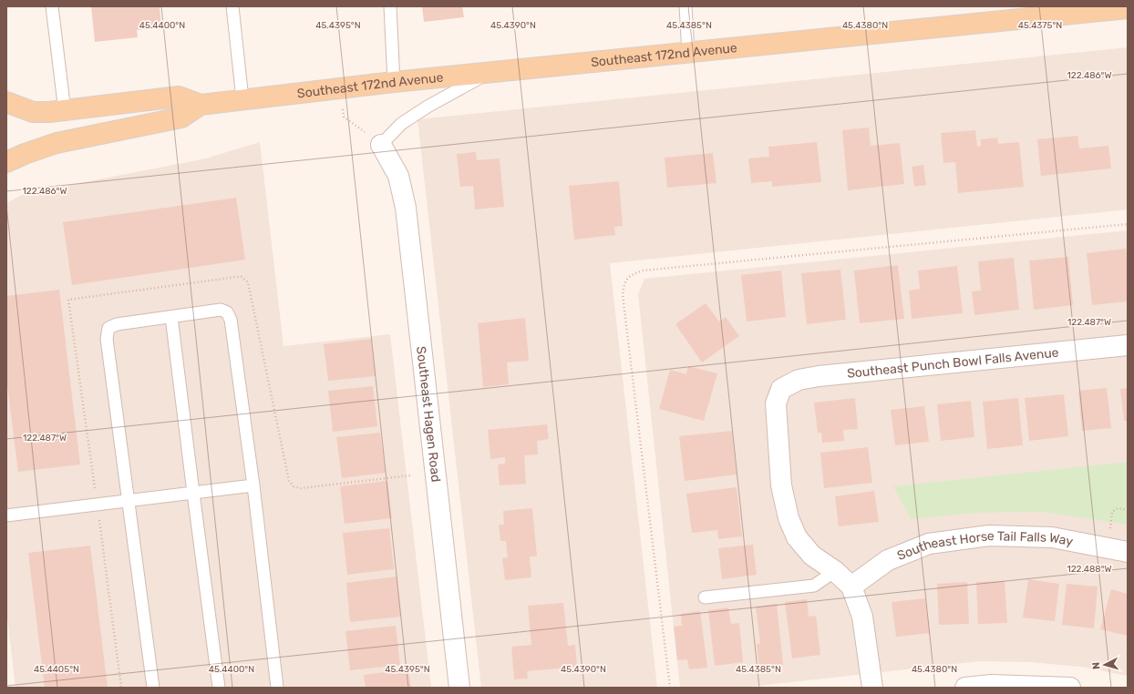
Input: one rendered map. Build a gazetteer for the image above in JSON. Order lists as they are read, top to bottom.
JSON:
{
  "streets": {
    "main road": ["Southeast 172nd Avenue"],
    "street": ["Southeast Punch Bowl Falls Avenue", "Southeast Hagen Road", "Southeast Horse Tail Falls Way"]
  },
  "north": "left",
  "coordinates": [
    "45.4400°N",
    "45.4395°N",
    "45.4390°N",
    "45.4385°N",
    "45.4380°N",
    "45.4375°N",
    "122.486°W",
    "122.487°W",
    "122.488°W",
    "45.4405°N"
  ]
}
